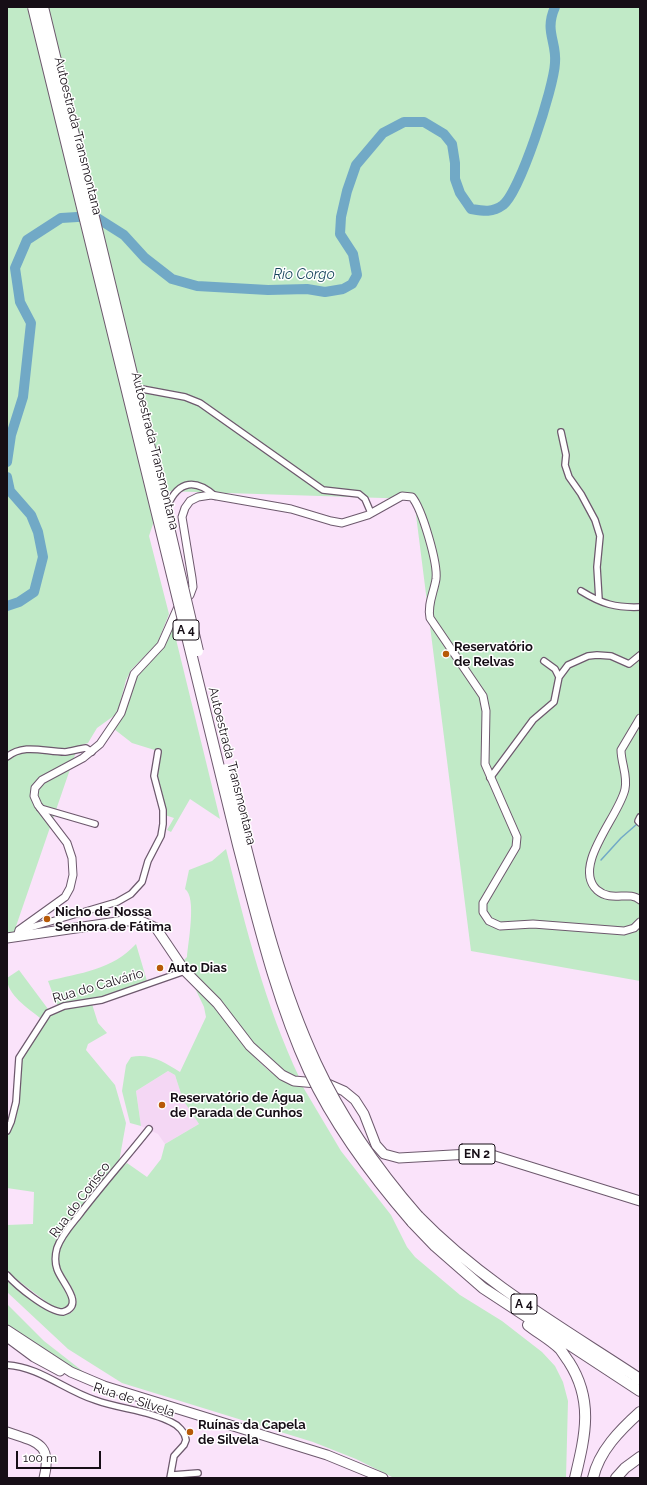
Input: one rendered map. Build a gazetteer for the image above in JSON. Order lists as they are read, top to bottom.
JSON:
{
  "streets": {
    "highway": ["Autoestrada Transmontana", "A 4"],
    "main road": ["EN 2"],
    "street": ["Rua do Calvário", "Rua do Corisco", "Rua de Silvela"]
  },
  "crossings": [
    ["Rua do Calvário", "EN 2"]
  ],
  "water": ["Rio Corgo"],
  "places": [
    "Reservatório de Relvas",
    "Nicho de Nossa Senhora de Fátima",
    "Auto Dias",
    "Reservatório de Água de Parada de Cunhos",
    "Ruínas da Capela de Silvela"
  ],
  "scale_bar": "100 m"
}
